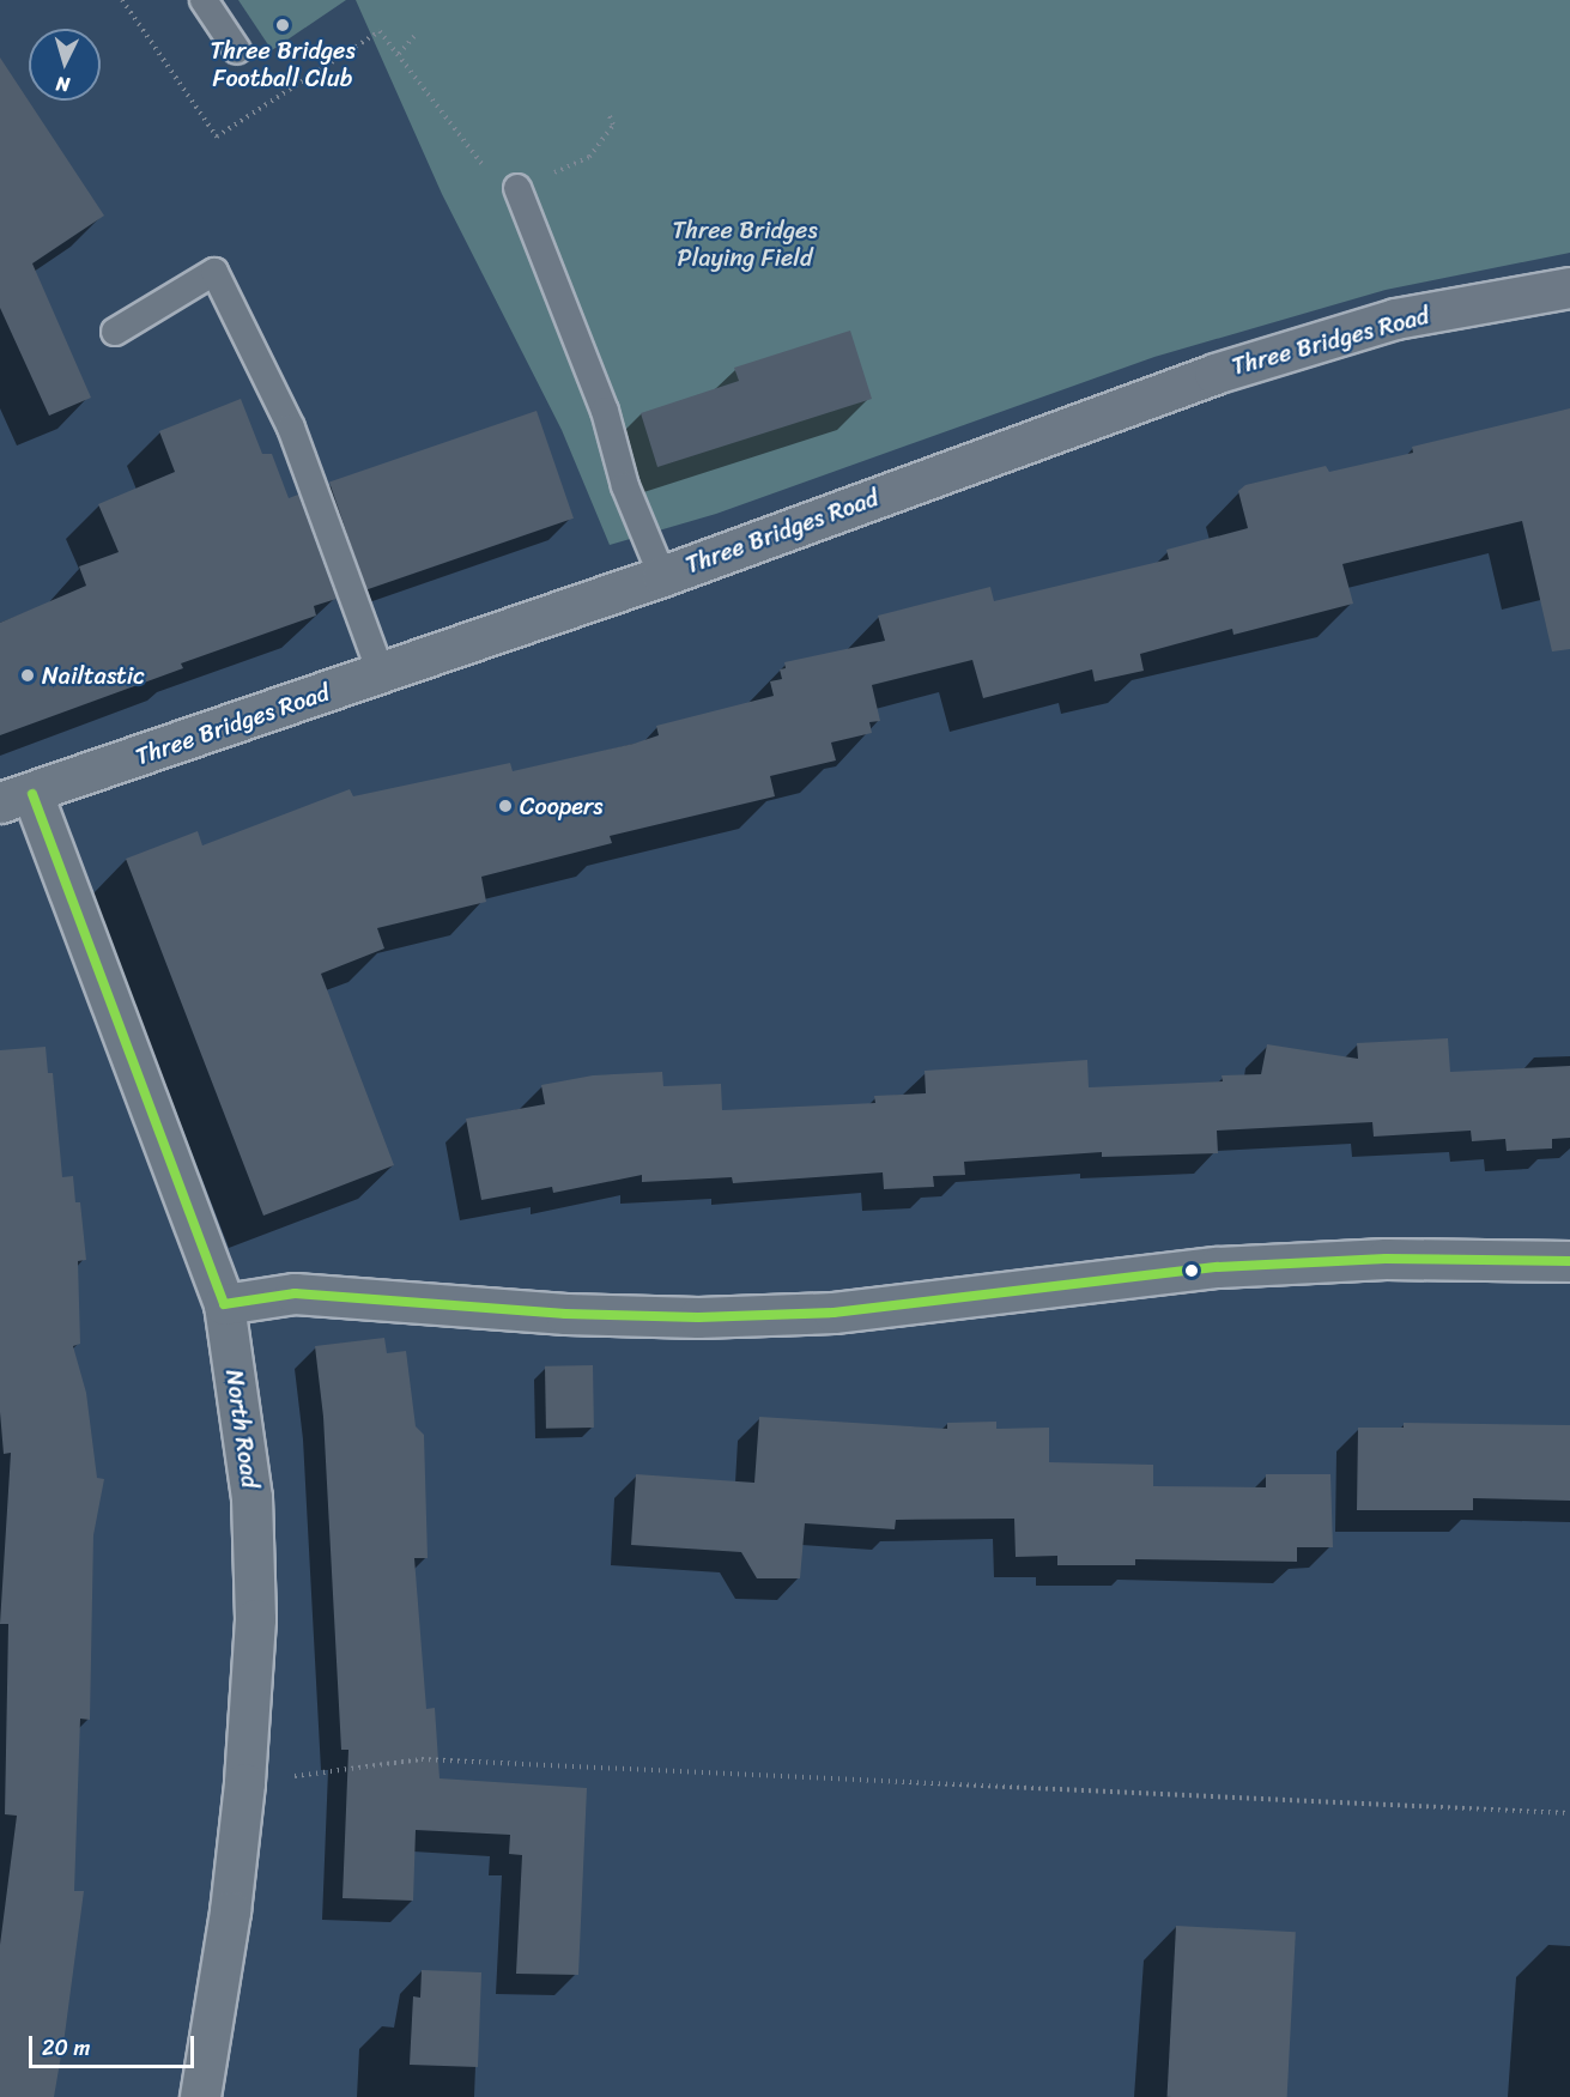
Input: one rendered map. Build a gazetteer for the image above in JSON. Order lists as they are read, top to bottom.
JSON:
{
  "streets": {
    "street": ["Three Bridges Road", "North Road"]
  },
  "crossings": [
    ["Three Bridges Road", "North Road"]
  ],
  "parks": ["Three Bridges Playing Field"],
  "places": ["Three Bridges Football Club", "Nailtastic", "Coopers"],
  "scale_bar": "20 m",
  "north": "bottom"
}
